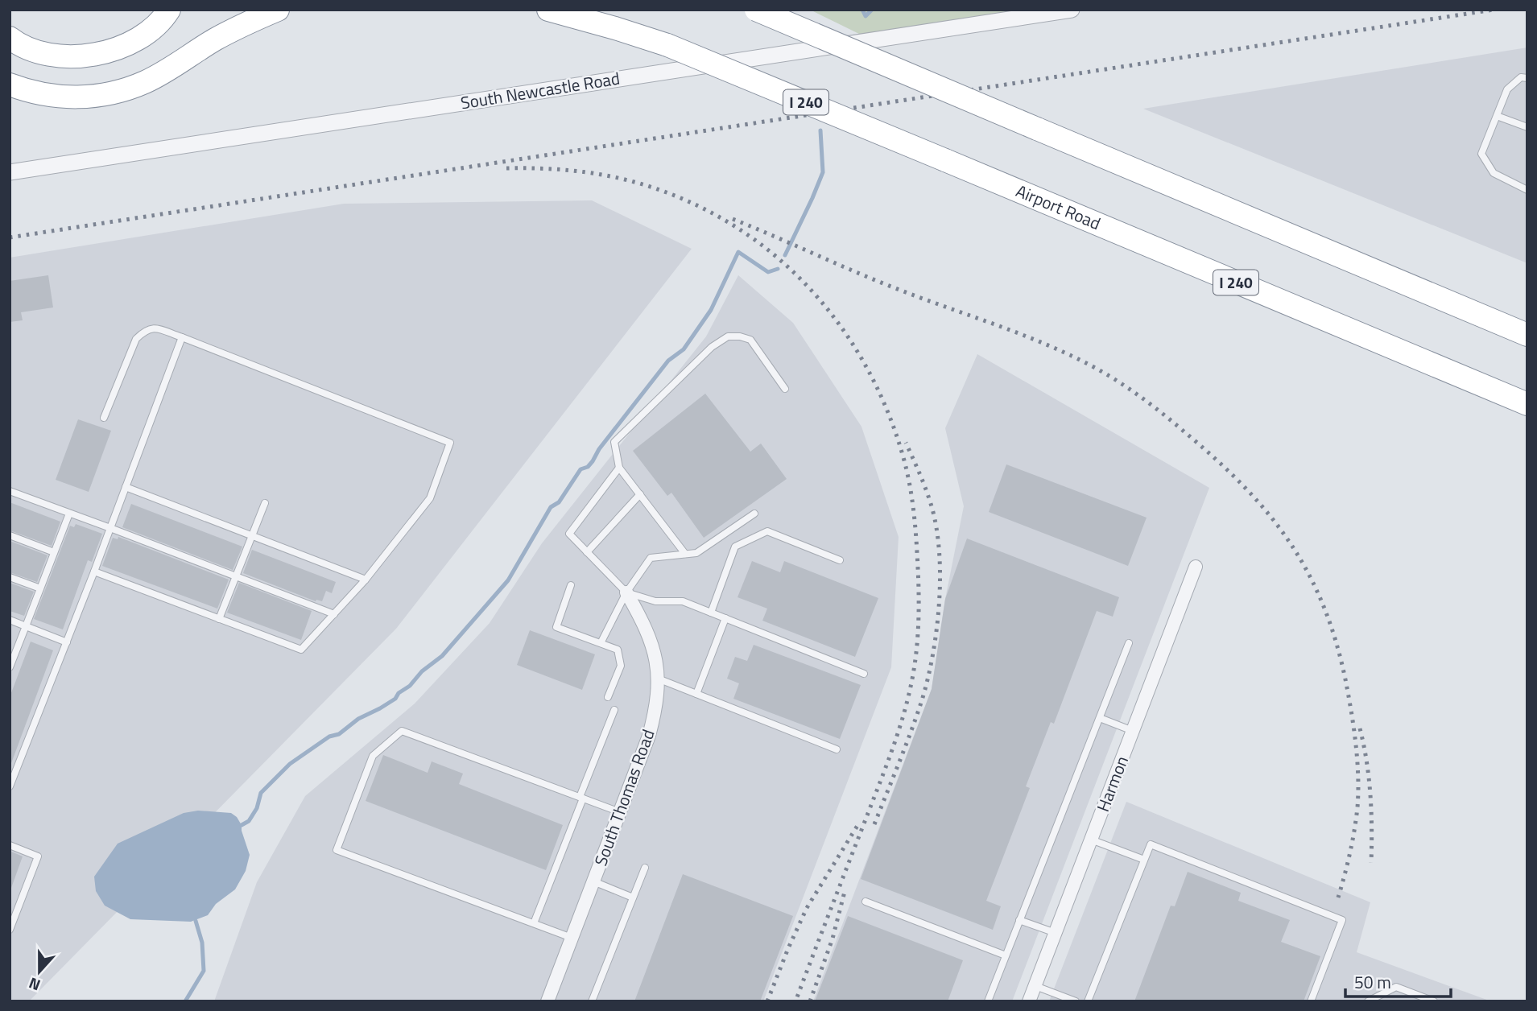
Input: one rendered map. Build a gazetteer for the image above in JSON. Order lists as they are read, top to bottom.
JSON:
{
  "streets": {
    "highway": ["I 240", "Airport Road"],
    "street": ["South Newcastle Road", "Harmon", "South Thomas Road"]
  },
  "scale_bar": "50 m",
  "north": "bottom"
}
